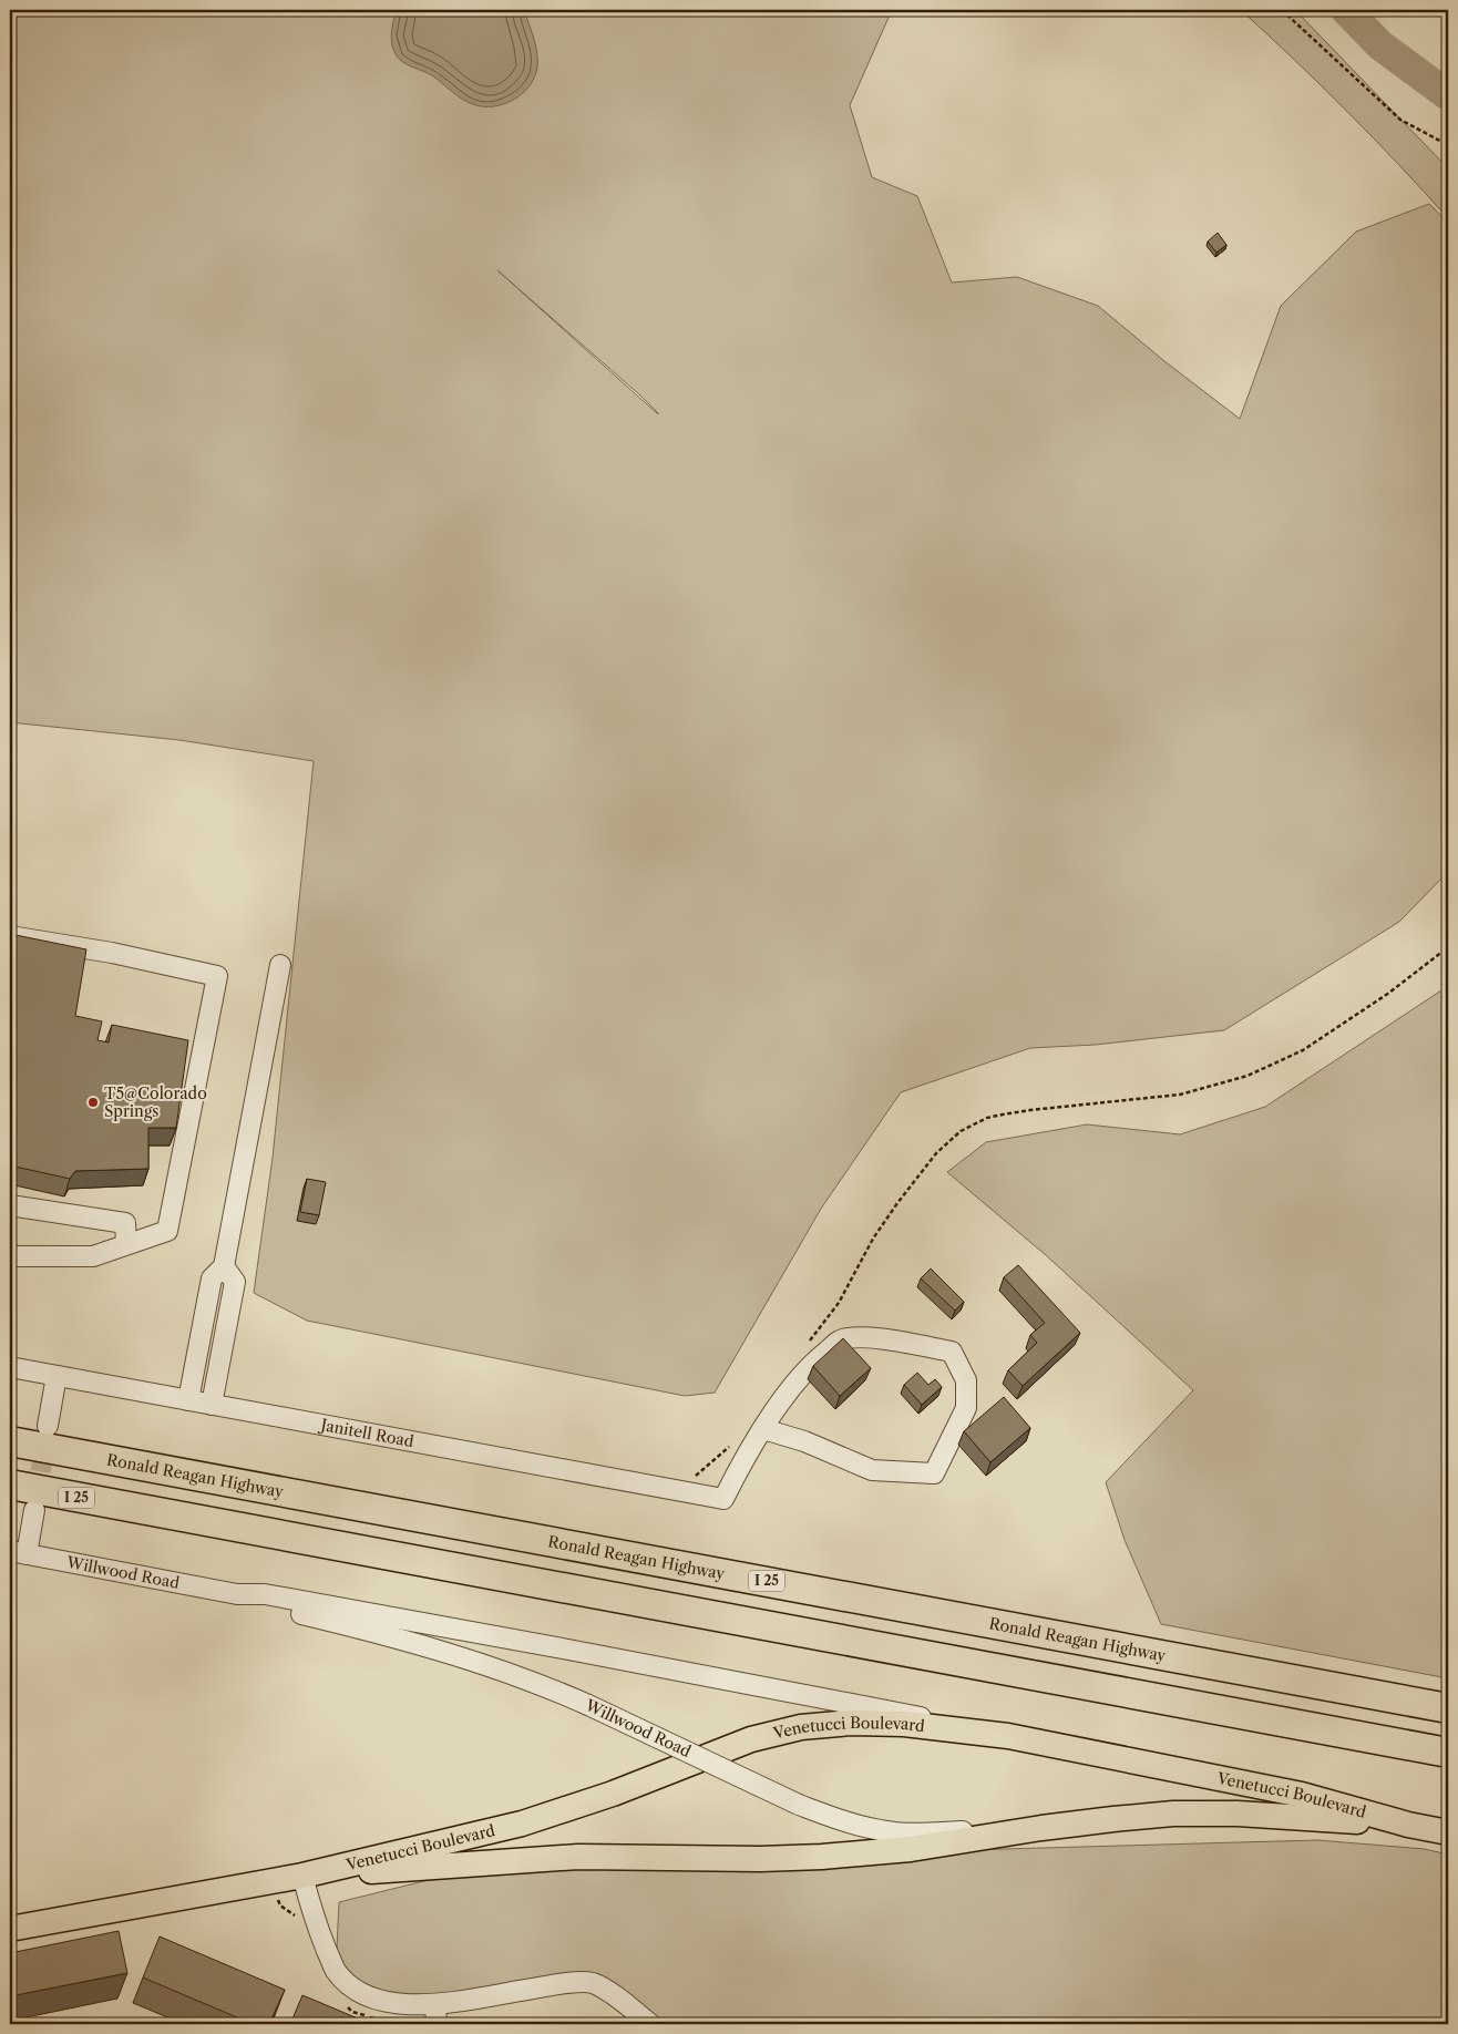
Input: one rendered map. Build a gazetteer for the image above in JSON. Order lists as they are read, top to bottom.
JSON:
{
  "streets": {
    "highway": ["Ronald Reagan Highway", "I 25"],
    "main road": ["Venetucci Boulevard"],
    "street": ["Janitell Road", "Willwood Road"]
  },
  "crossings": [
    ["Willwood Road", "Venetucci Boulevard"]
  ],
  "places": ["T5@Colorado Springs"]
}
